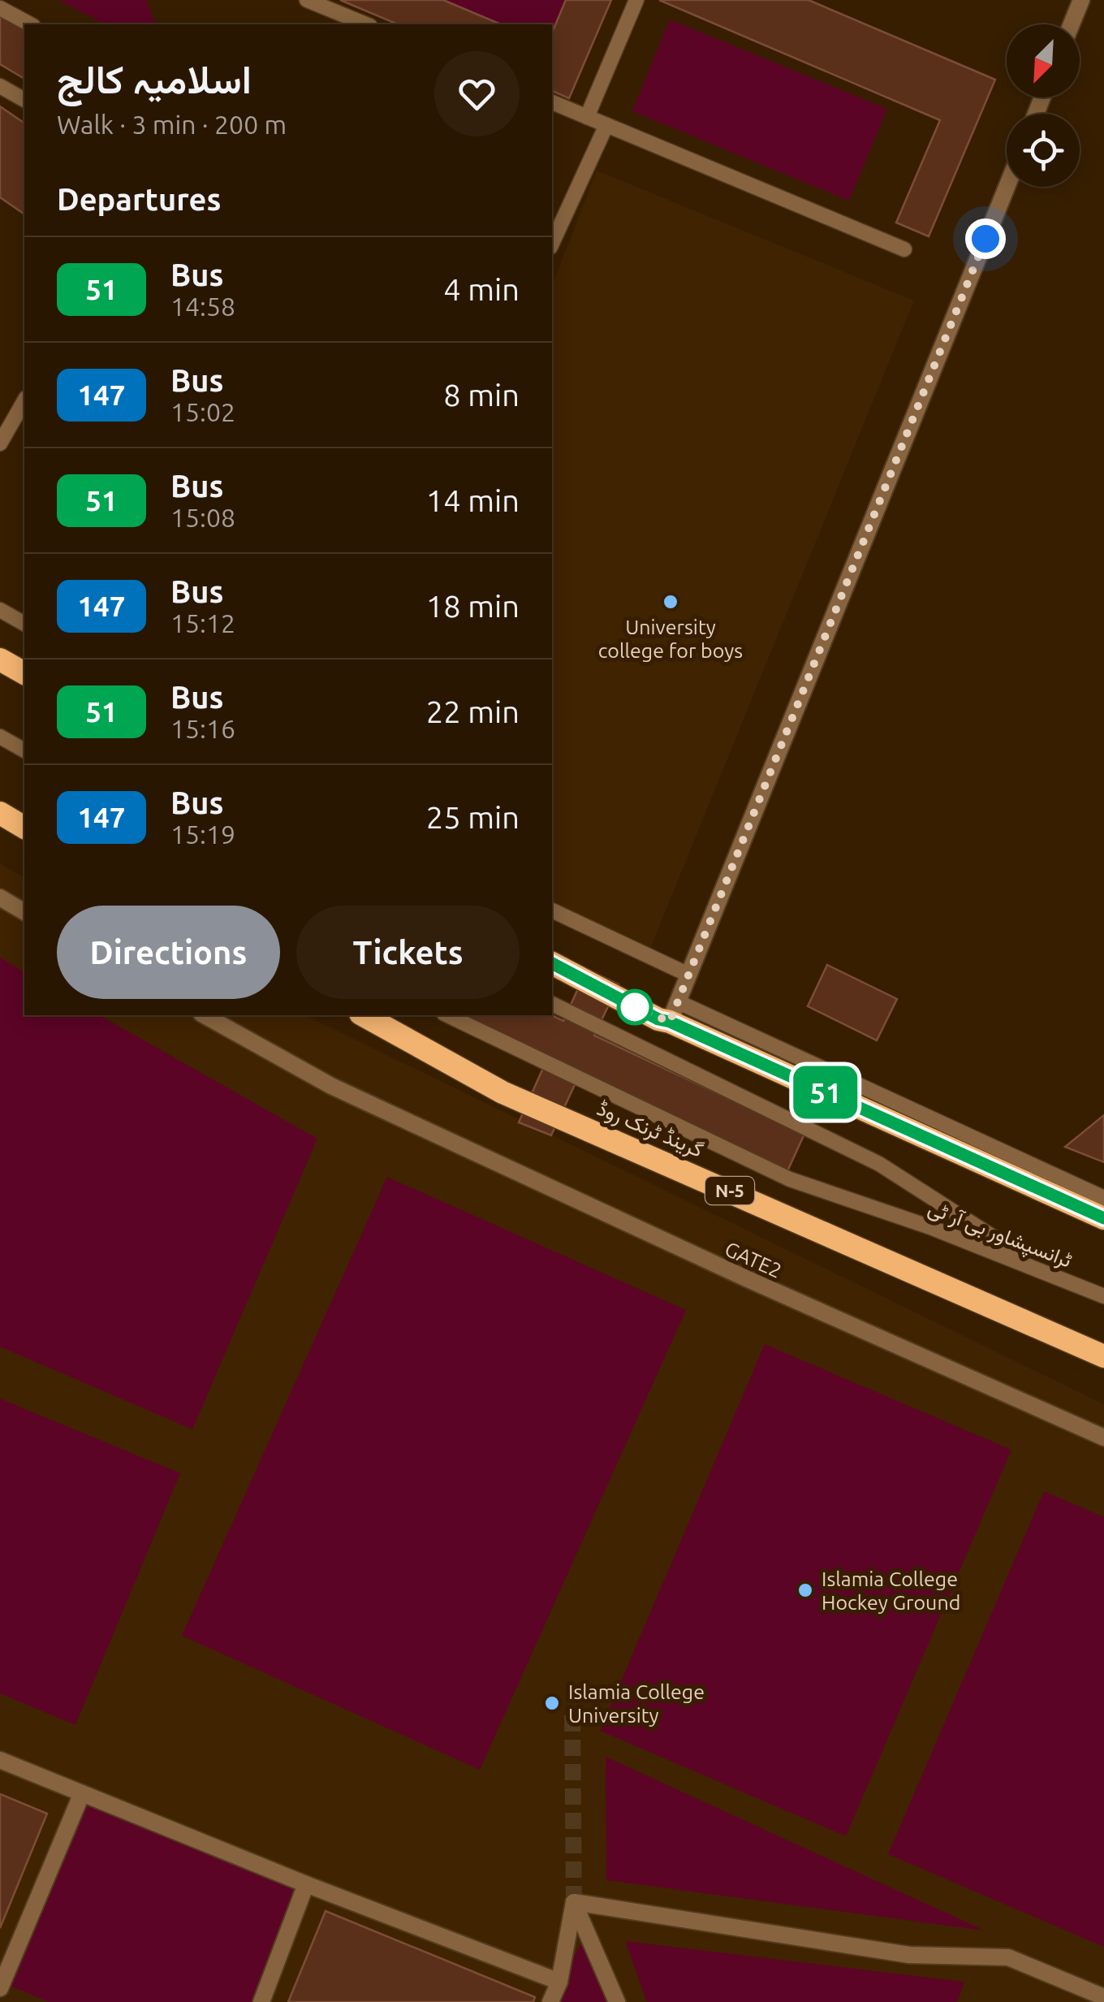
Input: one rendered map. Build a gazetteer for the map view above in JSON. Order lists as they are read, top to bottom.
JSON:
{
  "streets": {
    "highway": ["گرینڈ ٹرنک روڈ", "N-5"],
    "street": ["GATE2"],
    "lane": ["ٹرانسپشاور بی آر ٹی"]
  },
  "places": ["University college for boys", "Islamia College Hockey Ground", "Islamia College University"],
  "lines": ["bus line 51"],
  "north": "bottom left",
  "page": {
    "on_map": "51",
    "heading": [
      ["اسلامیہ کالج", "Walk · 3 min · 200 m"],
      "Departures"
    ],
    "list": [
      {
        "mark": "51",
        "name": "Bus",
        "note": "14:58",
        "value": "4 min"
      },
      {
        "mark": "147",
        "name": "Bus",
        "note": "15:02",
        "value": "8 min"
      },
      {
        "mark": "51",
        "name": "Bus",
        "note": "15:08",
        "value": "14 min"
      },
      {
        "mark": "147",
        "name": "Bus",
        "note": "15:12",
        "value": "18 min"
      },
      {
        "mark": "51",
        "name": "Bus",
        "note": "15:16",
        "value": "22 min"
      },
      {
        "mark": "147",
        "name": "Bus",
        "note": "15:19",
        "value": "25 min"
      }
    ],
    "buttons": ["Directions", "Tickets"]
  }
}
